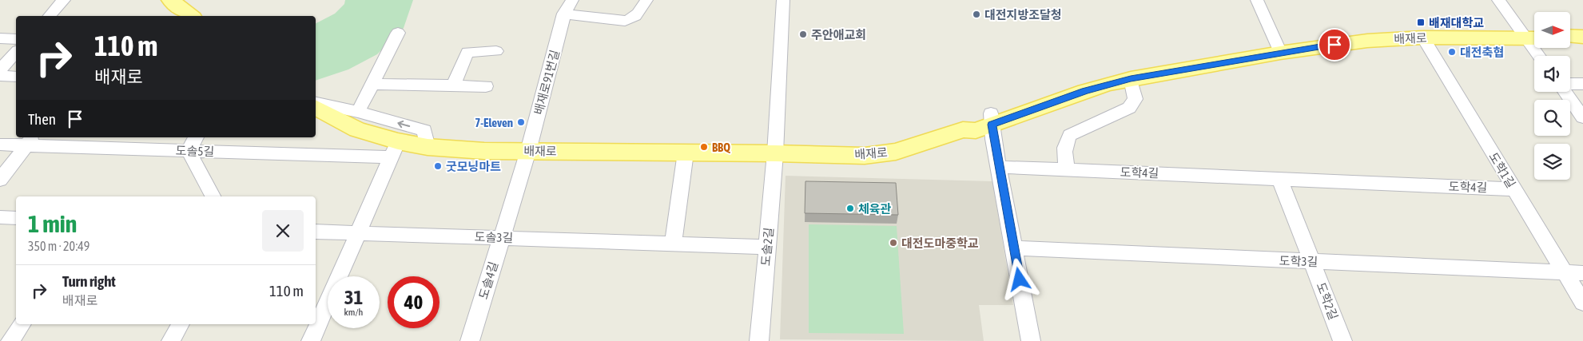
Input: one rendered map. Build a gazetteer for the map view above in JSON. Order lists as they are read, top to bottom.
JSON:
{
  "streets": {
    "main road": ["배재로"],
    "street": [
      "배재로91번길",
      "도솔5길",
      "도학1길",
      "도학4길",
      "도솔3길",
      "도솔2길",
      "도학3길",
      "도솔4길",
      "도학2길"
    ]
  },
  "crossings": [
    ["배재로", "배재로91번길"],
    ["배재로", "도솔5길"],
    ["배재로", "도학1길"],
    ["배재로", "도솔2길"],
    ["배재로", "도솔4길"],
    ["배재로91번길", "도솔4길"],
    ["도학1길", "도학4길"],
    ["도학1길", "도학3길"],
    ["도솔3길", "도솔2길"],
    ["도솔3길", "도솔4길"],
    ["도학3길", "도학2길"]
  ],
  "places": {
    "other": [
      "대전지방조달청",
      "주안애교회",
      "대전축협",
      "7-Eleven",
      "BBQ",
      "굿모닝마트",
      "체육관",
      "대전도마중학교"
    ],
    "transit": ["배재대학교"]
  },
  "north": "right",
  "page": {
    "turn": ["110 m", "배재로"],
    "then": "Then",
    "heading": ["1 min", "350 m · 20:49"],
    "list": [
      {
        "name": "Turn right",
        "note": "배재로",
        "value": "110 m"
      }
    ],
    "speed": "31 km/h",
    "limit": "40"
  }
}
